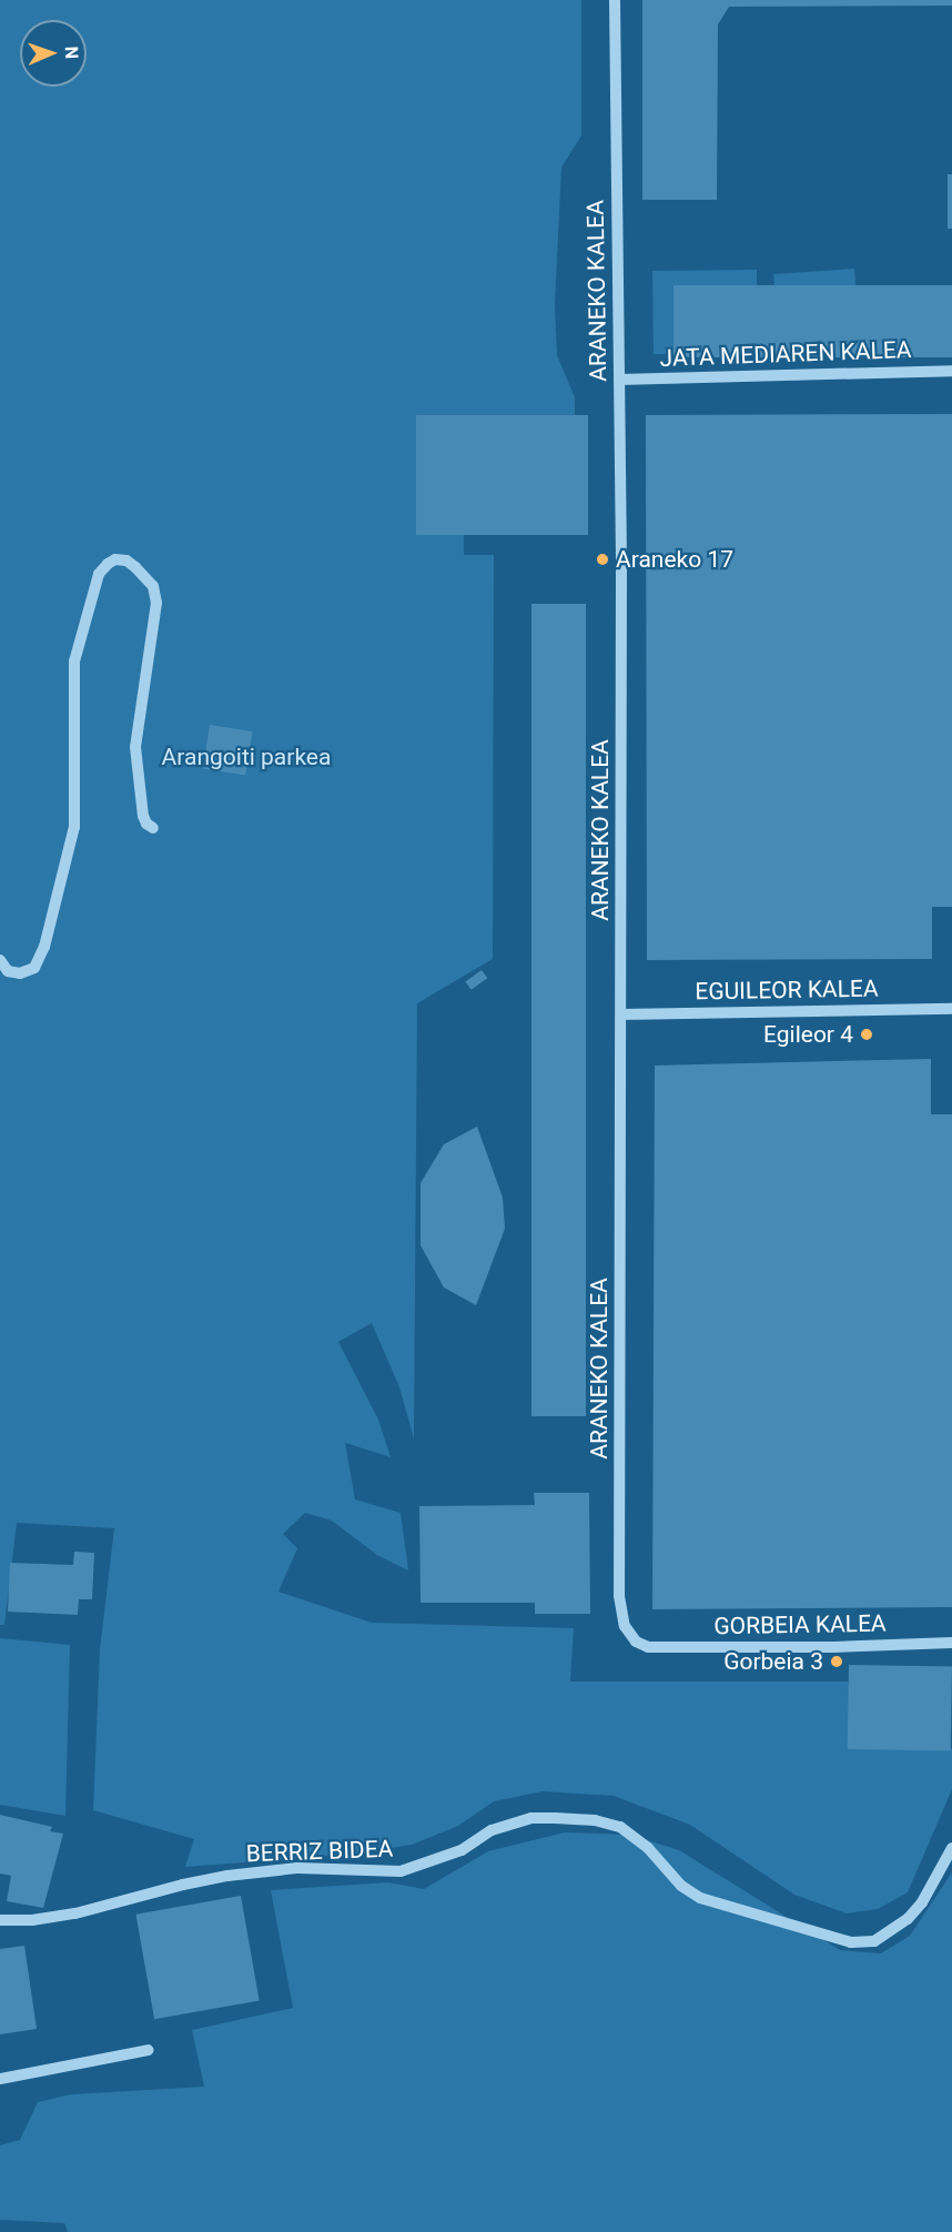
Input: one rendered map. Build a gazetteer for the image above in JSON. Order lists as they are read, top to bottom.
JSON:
{
  "streets": {
    "street": [
      "ARANEKO KALEA",
      "JATA MEDIAREN KALEA",
      "EGUILEOR KALEA",
      "GORBEIA KALEA",
      "BERRIZ BIDEA"
    ]
  },
  "crossings": [
    ["ARANEKO KALEA", "JATA MEDIAREN KALEA"],
    ["ARANEKO KALEA", "EGUILEOR KALEA"],
    ["ARANEKO KALEA", "GORBEIA KALEA"]
  ],
  "parks": ["Arangoiti parkea"],
  "places": ["Araneko 17", "Egileor 4", "Gorbeia 3"],
  "north": "right"
}
